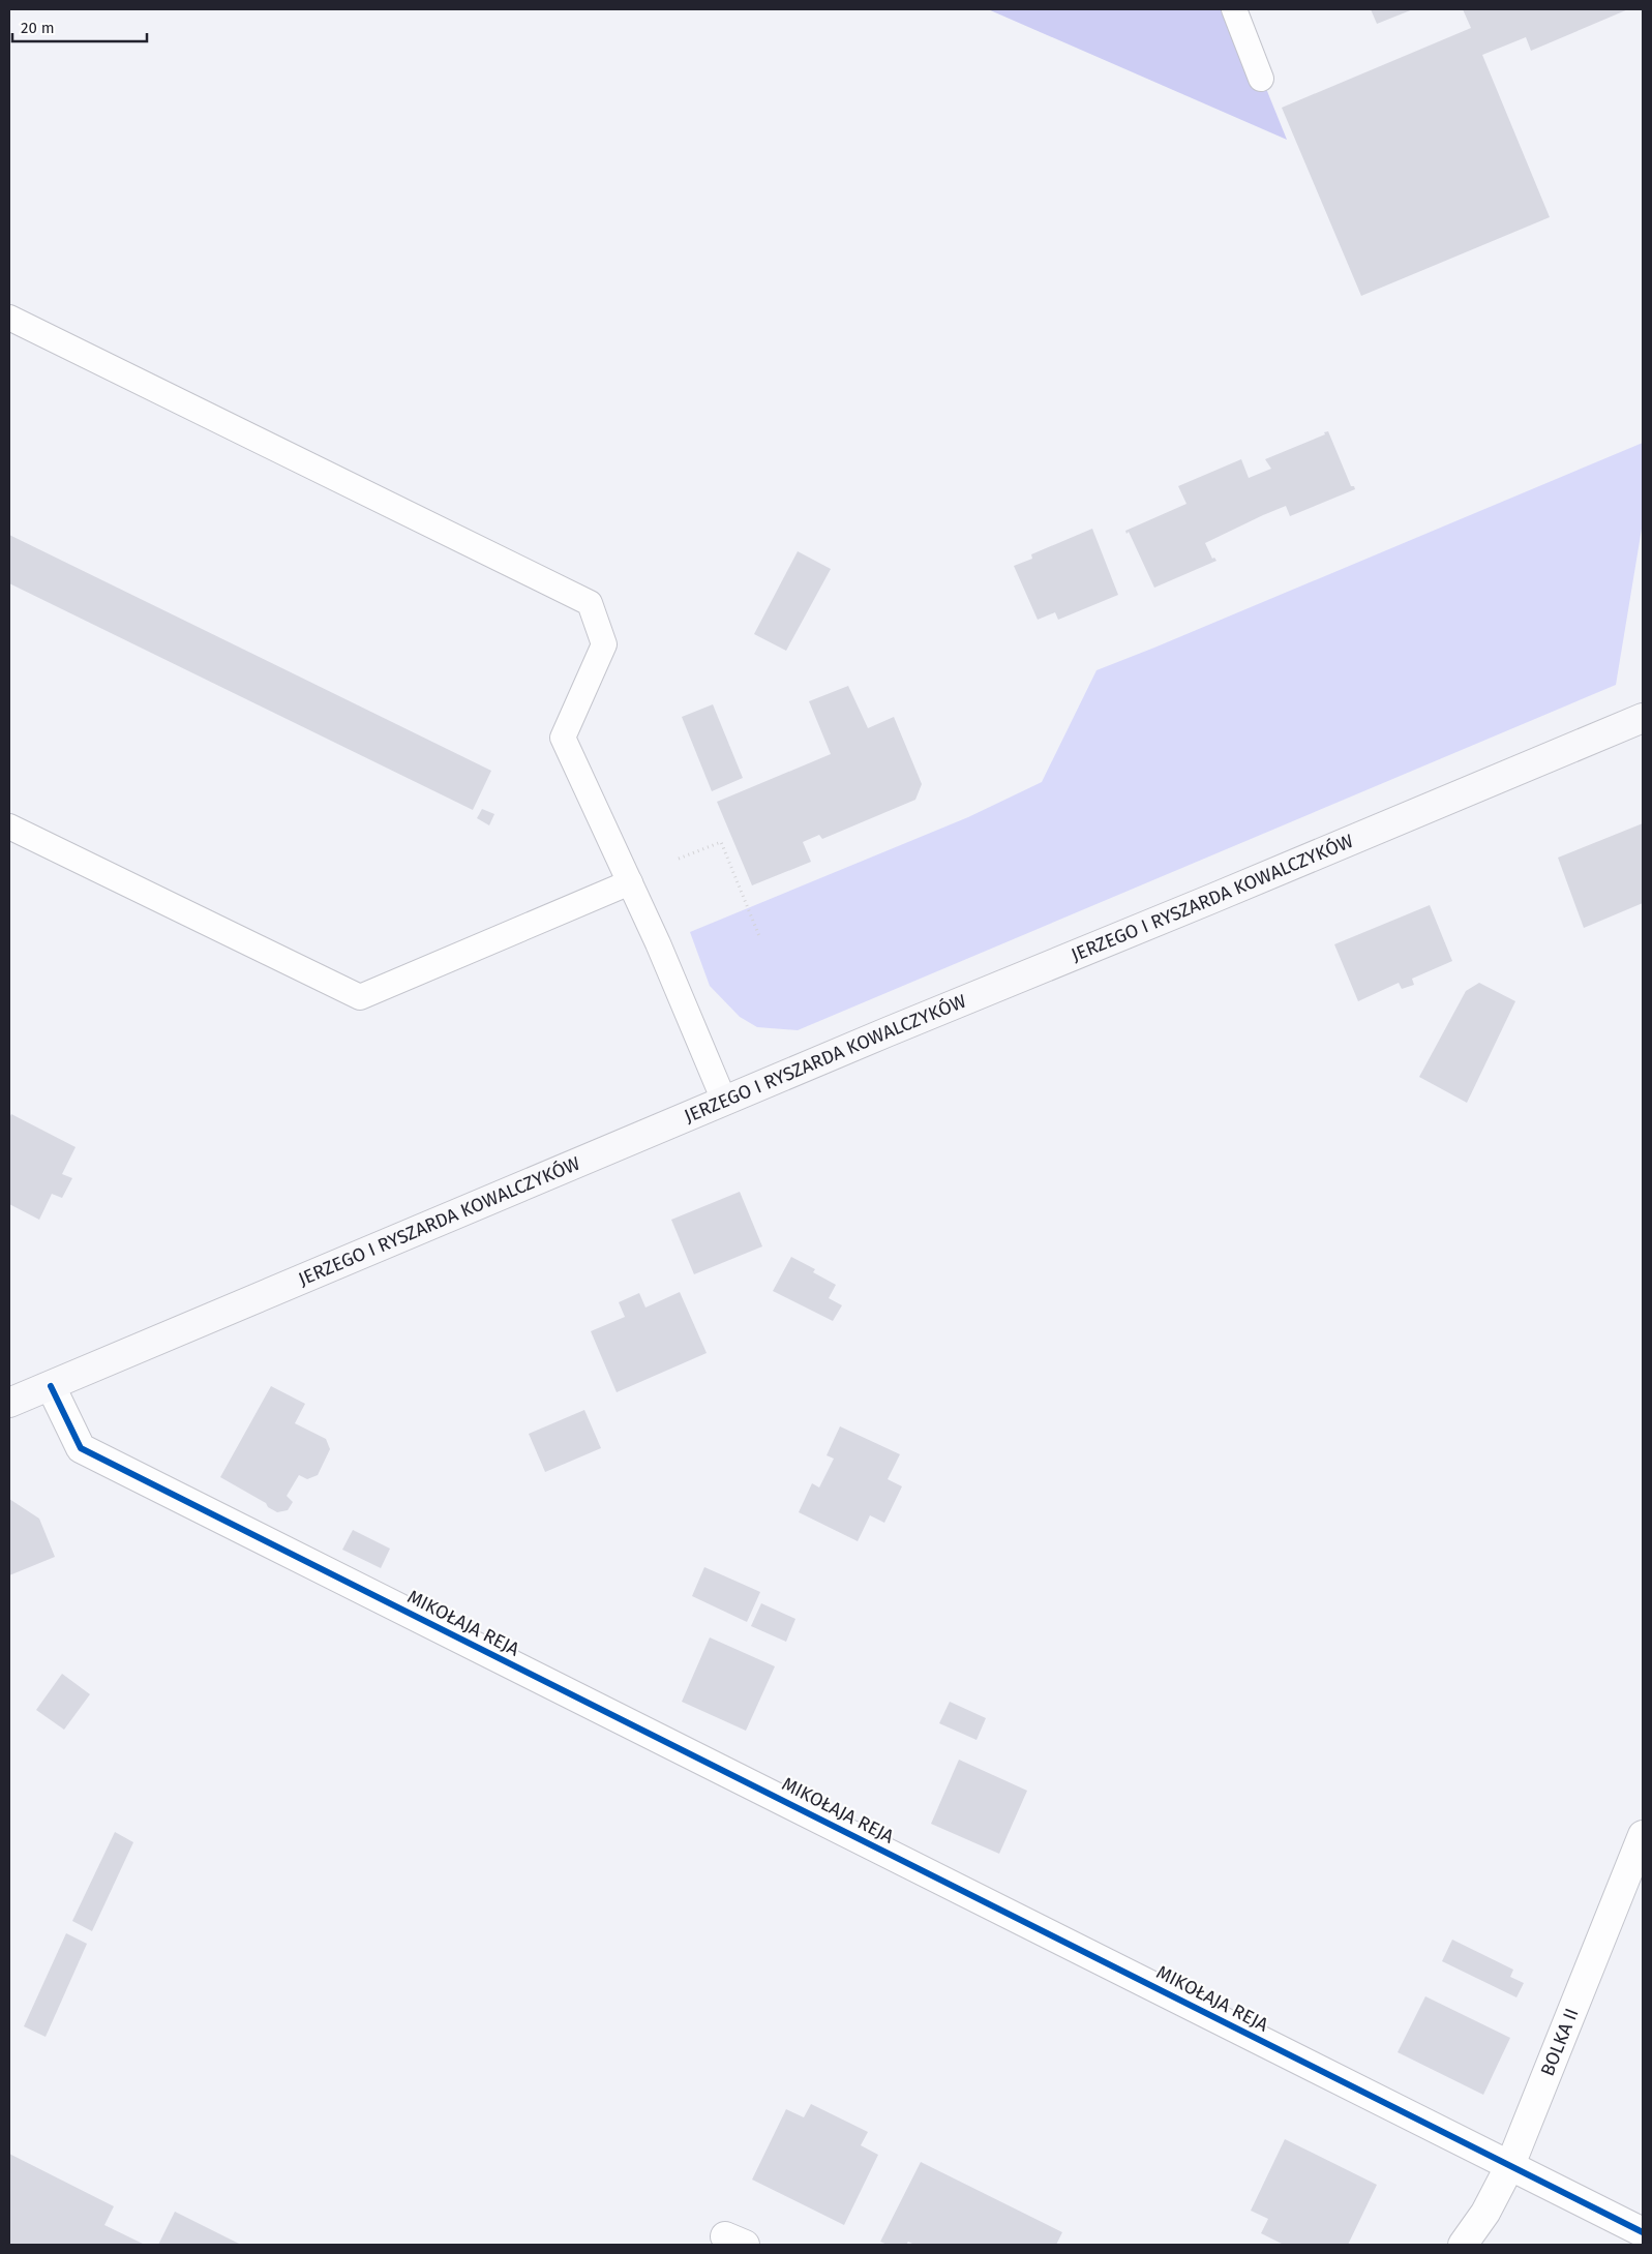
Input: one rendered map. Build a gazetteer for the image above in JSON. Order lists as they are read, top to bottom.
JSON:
{
  "streets": {
    "main road": ["JERZEGO I RYSZARDA KOWALCZYKÓW"],
    "street": ["MIKOŁAJA REJA", "BOLKA II"]
  },
  "crossings": [
    ["JERZEGO I RYSZARDA KOWALCZYKÓW", "MIKOŁAJA REJA"],
    ["MIKOŁAJA REJA", "BOLKA II"]
  ],
  "scale_bar": "20 m"
}
